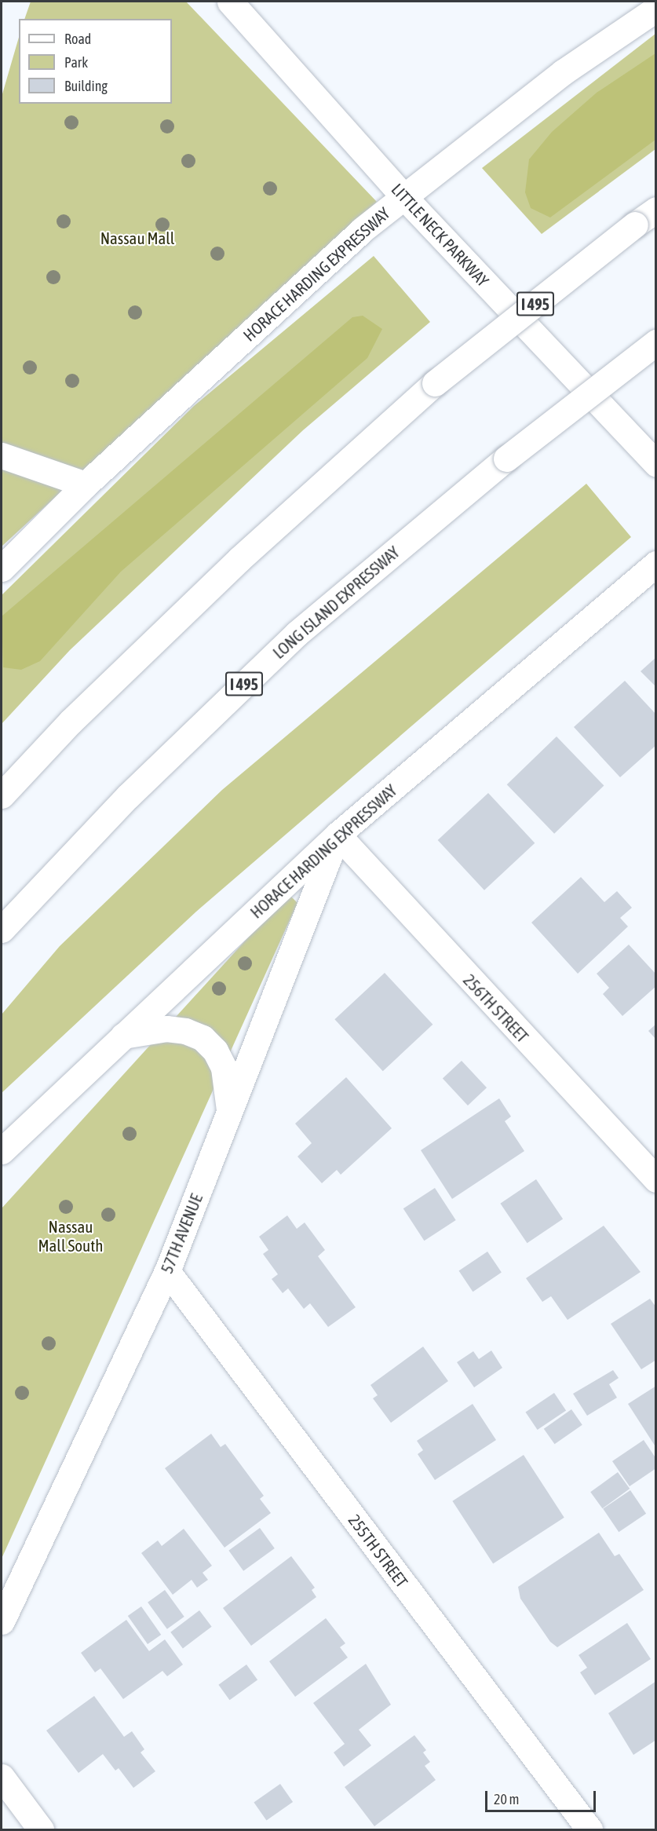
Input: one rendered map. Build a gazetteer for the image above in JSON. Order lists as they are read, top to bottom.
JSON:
{
  "streets": {
    "main road": [
      "LITTLE NECK PARKWAY",
      "HORACE HARDING EXPRESSWAY",
      "I 495",
      "LONG ISLAND EXPRESSWAY",
      "256TH STREET",
      "57TH AVENUE",
      "255TH STREET"
    ]
  },
  "crossings": [
    ["LITTLE NECK PARKWAY", "HORACE HARDING EXPRESSWAY"],
    ["HORACE HARDING EXPRESSWAY", "256TH STREET"],
    ["HORACE HARDING EXPRESSWAY", "57TH AVENUE"],
    ["256TH STREET", "57TH AVENUE"],
    ["57TH AVENUE", "255TH STREET"]
  ],
  "parks": ["Nassau Mall", "Nassau Mall South"],
  "legend": ["Road", "Park", "Building"],
  "scale_bar": "20 m"
}
